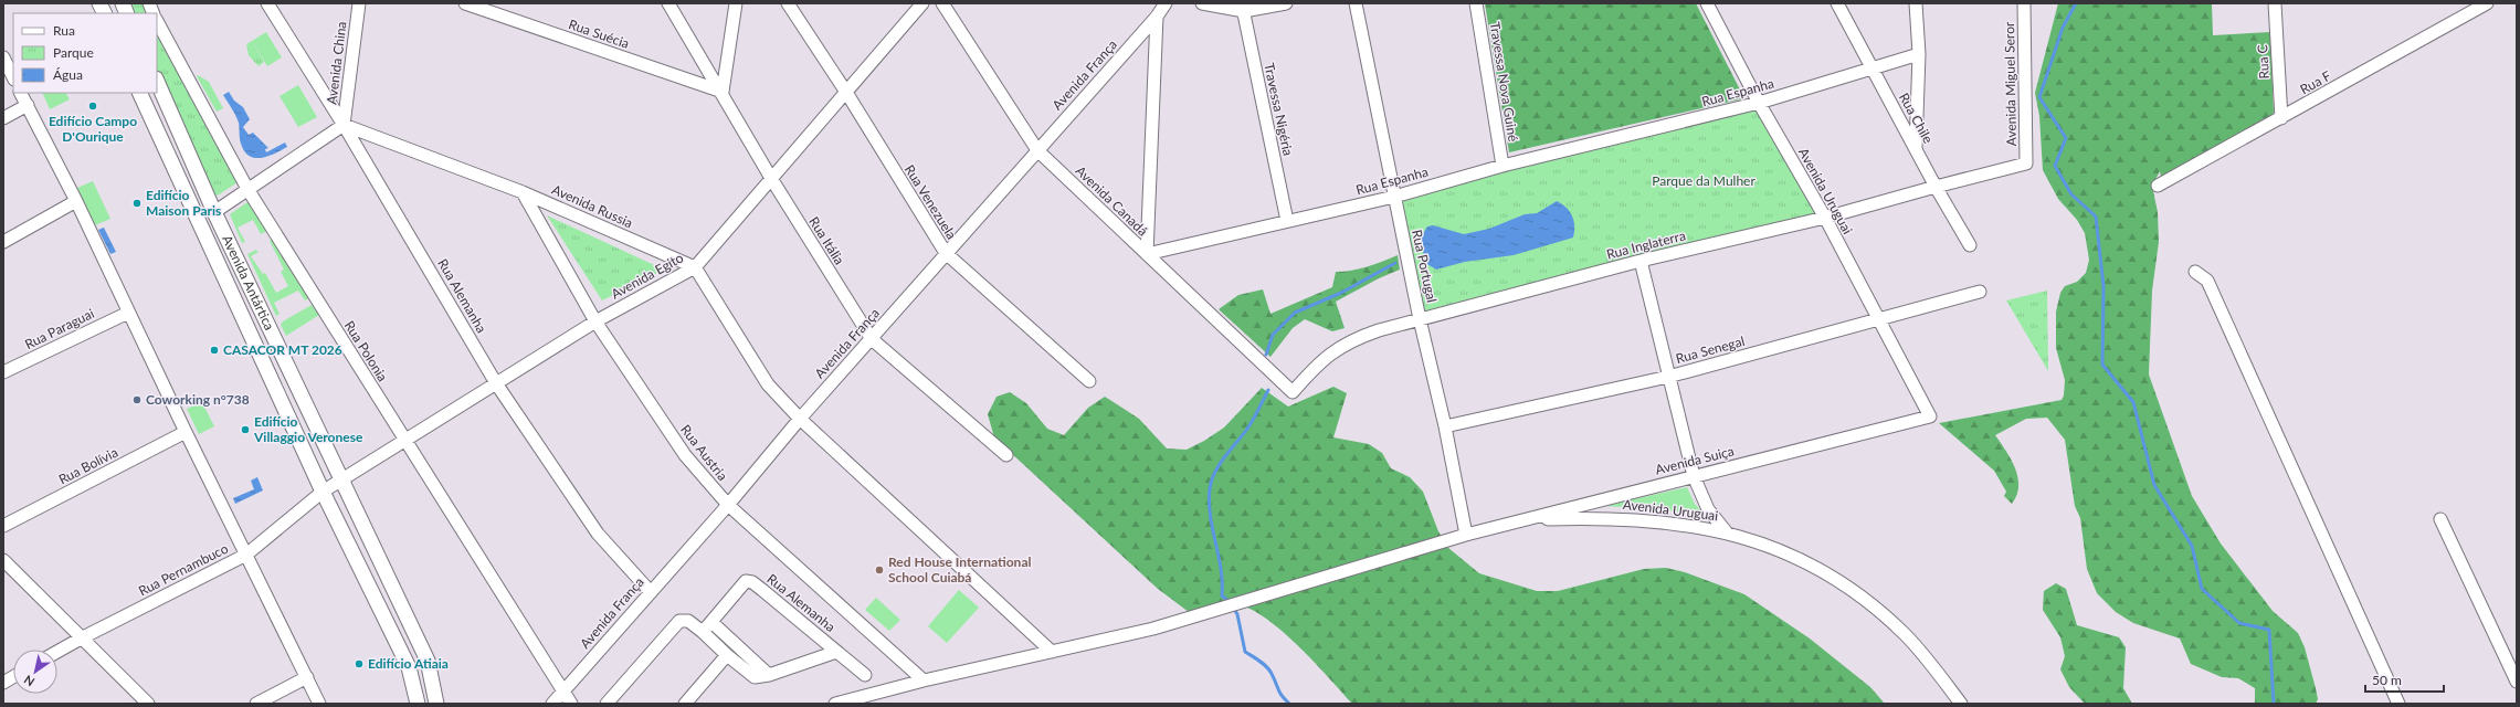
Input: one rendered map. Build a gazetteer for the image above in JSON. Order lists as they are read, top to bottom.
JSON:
{
  "streets": {
    "main road": ["Avenida Antártica"],
    "street": [
      "Rua Suécia",
      "Rua C",
      "Avenida China",
      "Avenida França",
      "Travessa Nova Guiné",
      "Rua F",
      "Avenida Miguel Seror",
      "Rua Espanha",
      "Travessa Nigéria",
      "Rua Chile",
      "Avenida Uruguai",
      "Avenida Canadá",
      "Rua Venezuela",
      "Avenida Russia",
      "Rua Itália",
      "Rua Inglaterra",
      "Rua Portugal",
      "Avenida Egito",
      "Rua Alemanha",
      "Rua Paraguai",
      "Rua Senegal",
      "Rua Polonia",
      "Rua Austria",
      "Avenida Suiça",
      "Rua Bolívia",
      "Rua Pernambuco"
    ]
  },
  "crossings": [
    ["Rua Suécia", "Rua Itália"],
    ["Rua C", "Rua F"],
    ["Avenida China", "Avenida Russia"],
    ["Avenida China", "Rua Alemanha"],
    ["Avenida França", "Avenida Canadá"],
    ["Avenida França", "Rua Venezuela"],
    ["Avenida França", "Rua Itália"],
    ["Avenida França", "Rua Alemanha"],
    ["Avenida França", "Rua Polonia"],
    ["Avenida França", "Rua Austria"],
    ["Travessa Nova Guiné", "Rua Espanha"],
    ["Avenida Miguel Seror", "Rua Inglaterra"],
    ["Rua Espanha", "Travessa Nigéria"],
    ["Rua Espanha", "Rua Chile"],
    ["Rua Espanha", "Avenida Uruguai"],
    ["Rua Espanha", "Avenida Canadá"],
    ["Rua Espanha", "Rua Portugal"],
    ["Rua Chile", "Rua Inglaterra"],
    ["Avenida Uruguai", "Rua Inglaterra"],
    ["Avenida Uruguai", "Rua Senegal"],
    ["Avenida Uruguai", "Avenida Suiça"],
    ["Avenida Canadá", "Rua Inglaterra"],
    ["Rua Venezuela", "Avenida Egito"],
    ["Avenida Russia", "Avenida Egito"],
    ["Avenida Russia", "Rua Alemanha"],
    ["Avenida Russia", "Rua Austria"],
    ["Rua Itália", "Avenida Egito"],
    ["Rua Inglaterra", "Rua Portugal"],
    ["Rua Portugal", "Rua Senegal"],
    ["Rua Portugal", "Avenida Suiça"],
    ["Avenida Egito", "Avenida Antártica"],
    ["Avenida Egito", "Rua Alemanha"],
    ["Avenida Egito", "Rua Polonia"],
    ["Avenida Egito", "Rua Austria"],
    ["Avenida Egito", "Rua Pernambuco"],
    ["Avenida Antártica", "Rua Pernambuco"],
    ["Rua Austria", "Avenida Suiça"]
  ],
  "parks": ["Parque da Mulher"],
  "places": [
    "Edifício Campo D'Ourique",
    "Edifício Maison Paris",
    "CASACOR MT 2026",
    "Coworking n°738",
    "Edifício Villaggio Veronese",
    "Red House International School Cuiabá",
    "Edifício Atiaia"
  ],
  "legend": ["Rua", "Parque", "Água"],
  "scale_bar": "50 m",
  "north": "bottom left"
}
